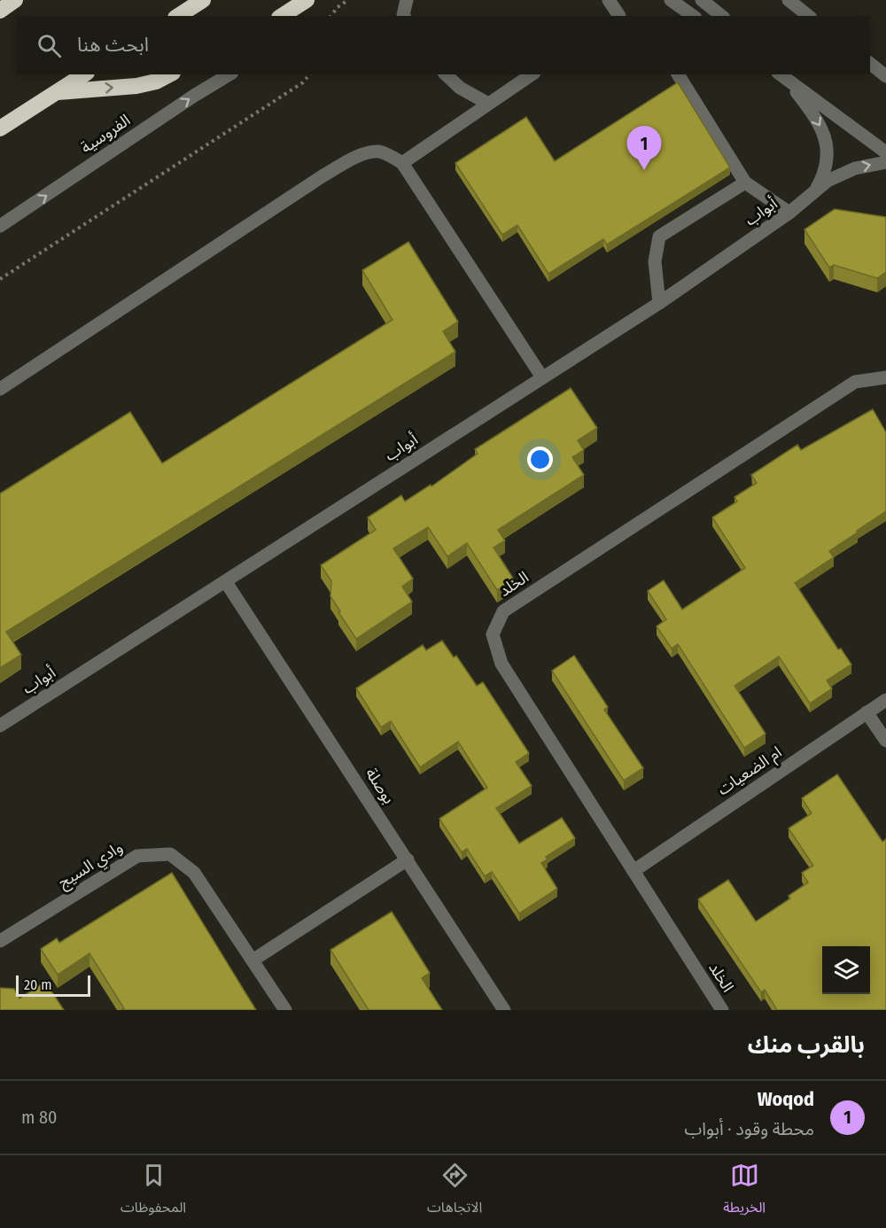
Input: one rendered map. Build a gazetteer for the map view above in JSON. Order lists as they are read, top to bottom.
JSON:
{
  "streets": {
    "street": [
      "الفروسية",
      "أبواب",
      "الخلد",
      "ام الضعيات",
      "بوصلة",
      "وادي السيج"
    ]
  },
  "crossings": [
    ["أبواب", "بوصلة"],
    ["الخلد", "ام الضعيات"]
  ],
  "one_way": ["الفروسية"],
  "scale_bar": "20 m",
  "page": {
    "search": "ابحث هنا",
    "pins": "1",
    "scale": "20 m",
    "heading": "بالقرب منك",
    "list": [
      {
        "mark": "1",
        "name": "Woqod",
        "note": "محطة وقود · أبواب",
        "value": "80 m"
      }
    ],
    "nav": ["الخريطة", "الاتجاهات", "المحفوظات"]
  }
}
